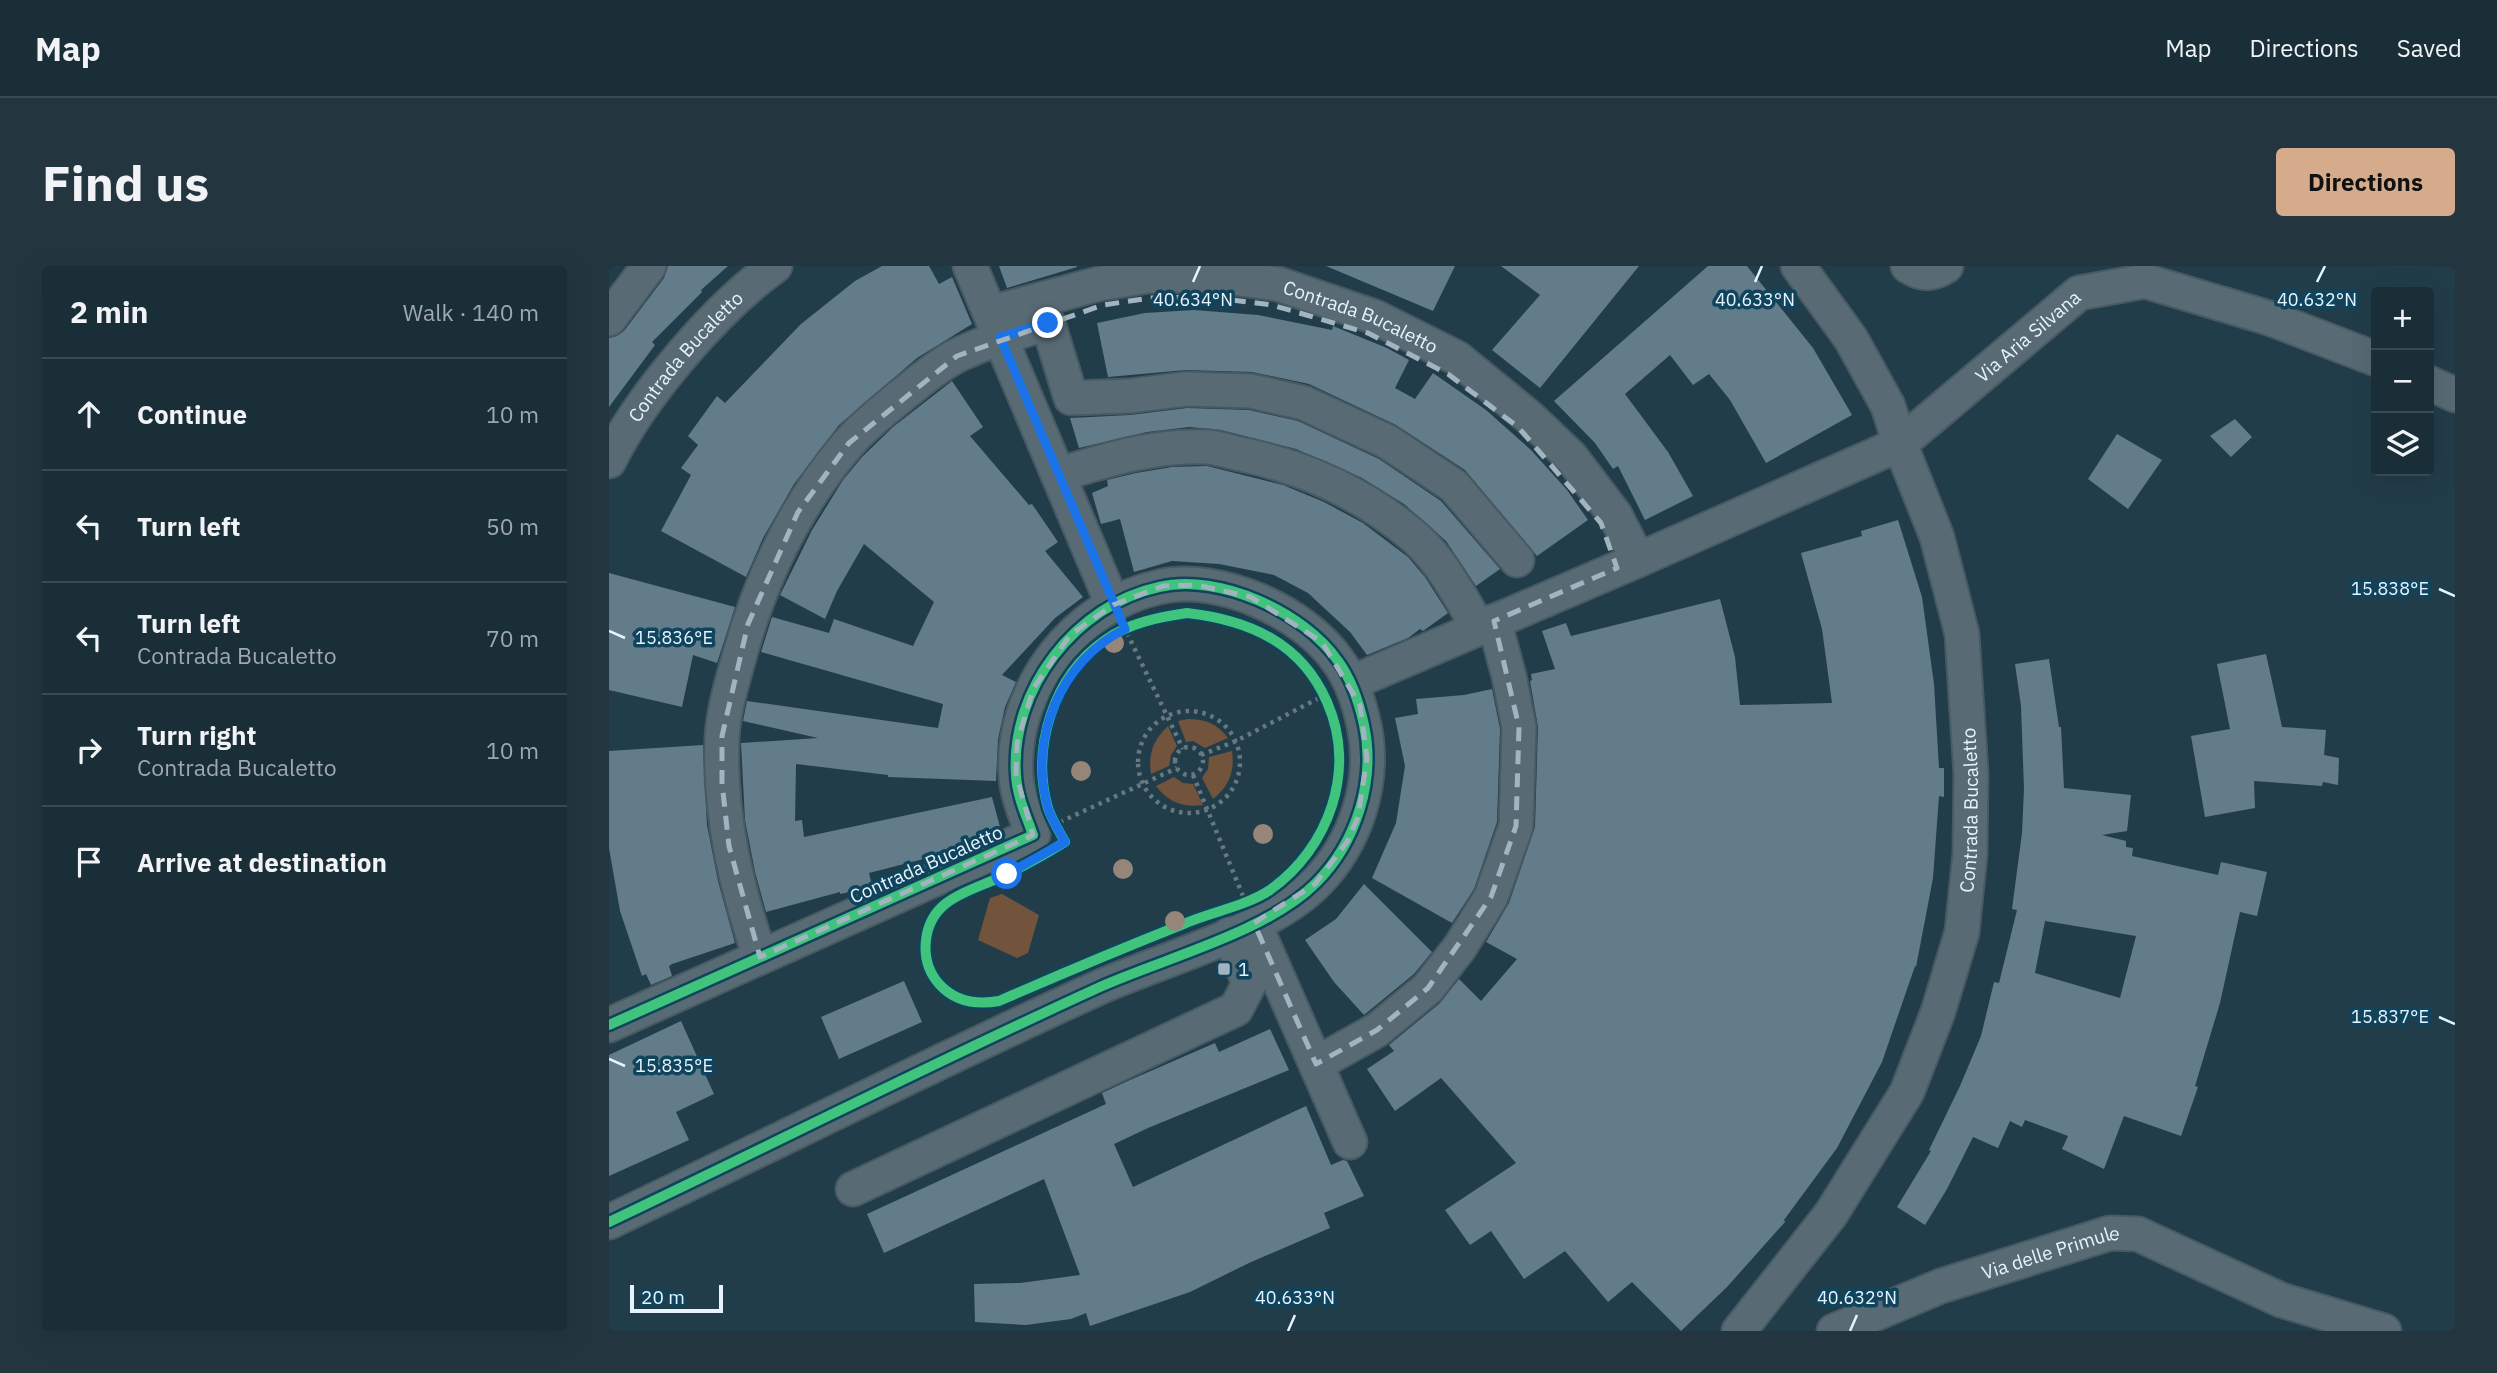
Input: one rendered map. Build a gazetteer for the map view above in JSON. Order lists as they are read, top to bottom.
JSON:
{
  "streets": {
    "street": ["Contrada Bucaletto", "Via Aria Silvana", "Via delle Primule"]
  },
  "crossings": [
    ["Contrada Bucaletto", "Via Aria Silvana"]
  ],
  "places": {
    "transit": ["1"]
  },
  "scale_bar": "20 m",
  "page": {
    "header": "Map",
    "nav": ["Map", "Directions", "Saved"],
    "buttons": "Directions",
    "title": "Find us",
    "heading": ["2 min", "Walk · 140 m"],
    "map_buttons": ["+", "−"],
    "list": [
      ["Continue", "10 m"],
      ["Turn left", "50 m"],
      ["Turn left", "Contrada Bucaletto", "70 m"],
      ["Turn right", "Contrada Bucaletto", "10 m"],
      "Arrive at destination"
    ],
    "scale": "20 m"
  },
  "coordinates": [
    "40.634°N",
    "40.633°N",
    "40.632°N",
    "15.838°E",
    "15.836°E",
    "15.837°E",
    "15.835°E"
  ]
}
